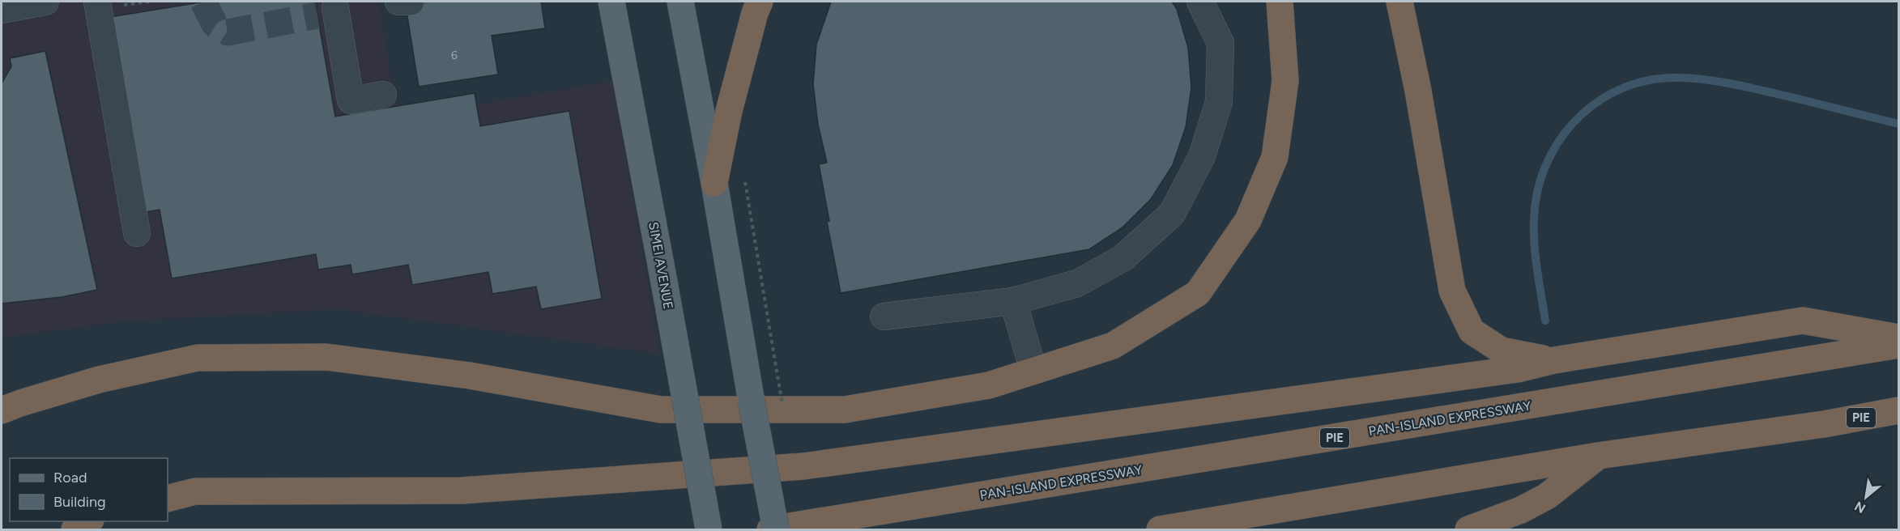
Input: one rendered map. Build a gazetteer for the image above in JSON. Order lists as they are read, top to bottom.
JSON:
{
  "streets": {
    "highway": ["PIE", "PAN-ISLAND EXPRESSWAY"],
    "main road": ["SIMEI AVENUE"]
  },
  "house_numbers": ["6"],
  "legend": ["Road", "Building"],
  "north": "bottom left"
}
